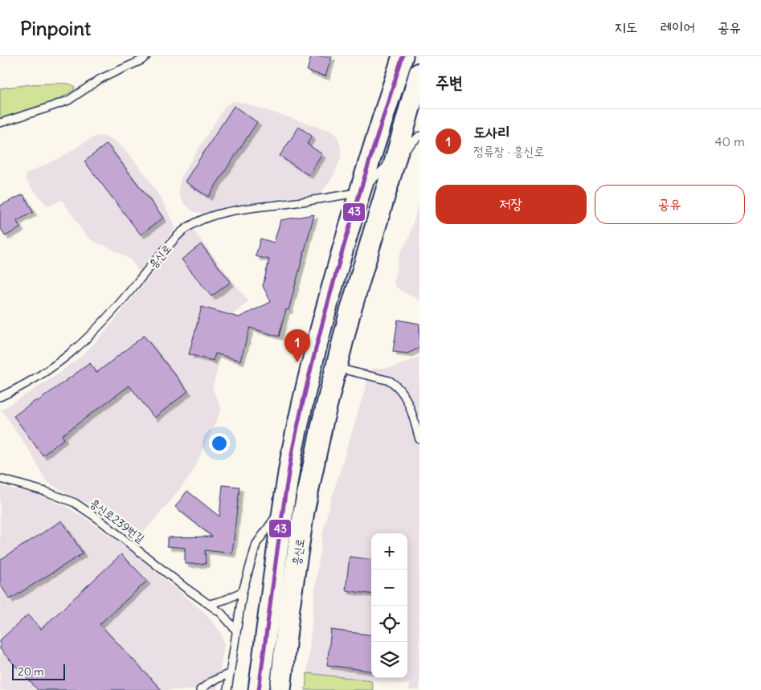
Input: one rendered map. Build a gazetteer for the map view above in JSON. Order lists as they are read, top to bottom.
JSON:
{
  "streets": {
    "main road": ["흥신로"],
    "lane": ["흥신로239번길"]
  },
  "lines": ["transit line 43"],
  "scale_bar": "20 m",
  "page": {
    "header": "Pinpoint",
    "nav": ["지도", "레이어", "공유"],
    "heading": "주변",
    "list": [
      {
        "mark": "1",
        "name": "도사리",
        "note": "정류장 · 흥신로",
        "value": "40 m"
      }
    ],
    "buttons": ["저장", "공유"],
    "pins": "1",
    "map_buttons": ["+", "−"],
    "scale": "20 m"
  }
}
